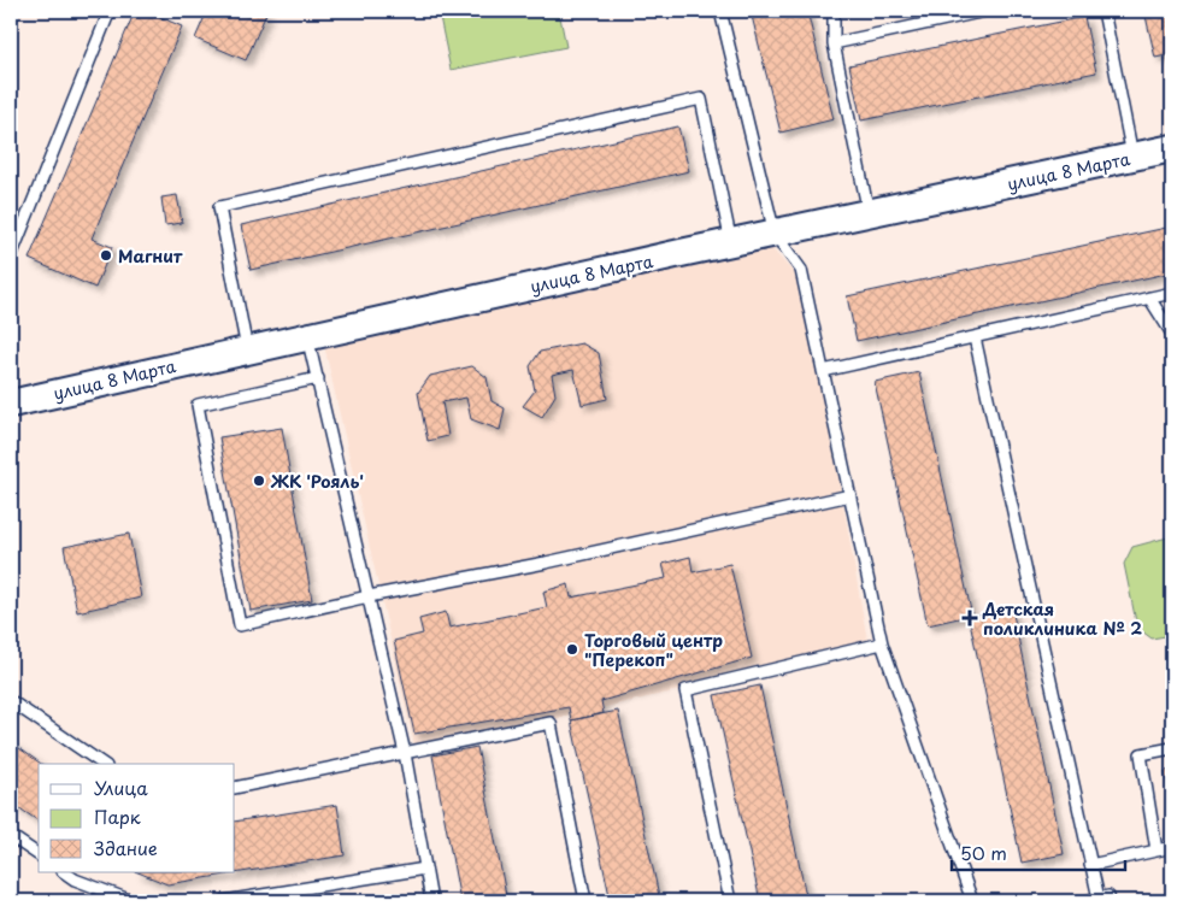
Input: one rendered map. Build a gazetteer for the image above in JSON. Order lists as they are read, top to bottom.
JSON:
{
  "streets": {
    "street": ["улица 8 Марта"]
  },
  "places": {
    "other": ["Магнит", "ЖК 'Рояль'", "Торговый центр \"Перекоп\""],
    "health": ["Детская поликлиника № 2"]
  },
  "legend": ["Улица", "Парк", "Здание"],
  "scale_bar": "50 m"
}
